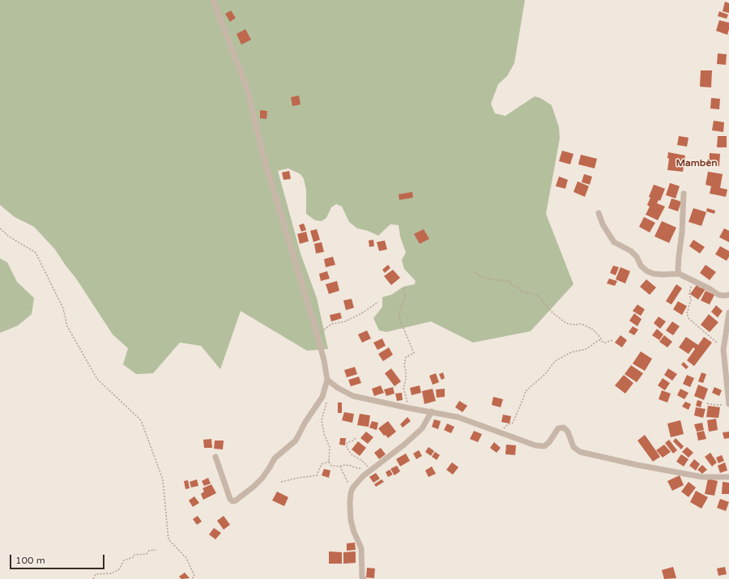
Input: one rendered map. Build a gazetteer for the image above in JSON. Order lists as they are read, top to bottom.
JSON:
{
  "districts": ["Mambèn"],
  "scale_bar": "100 m"
}
